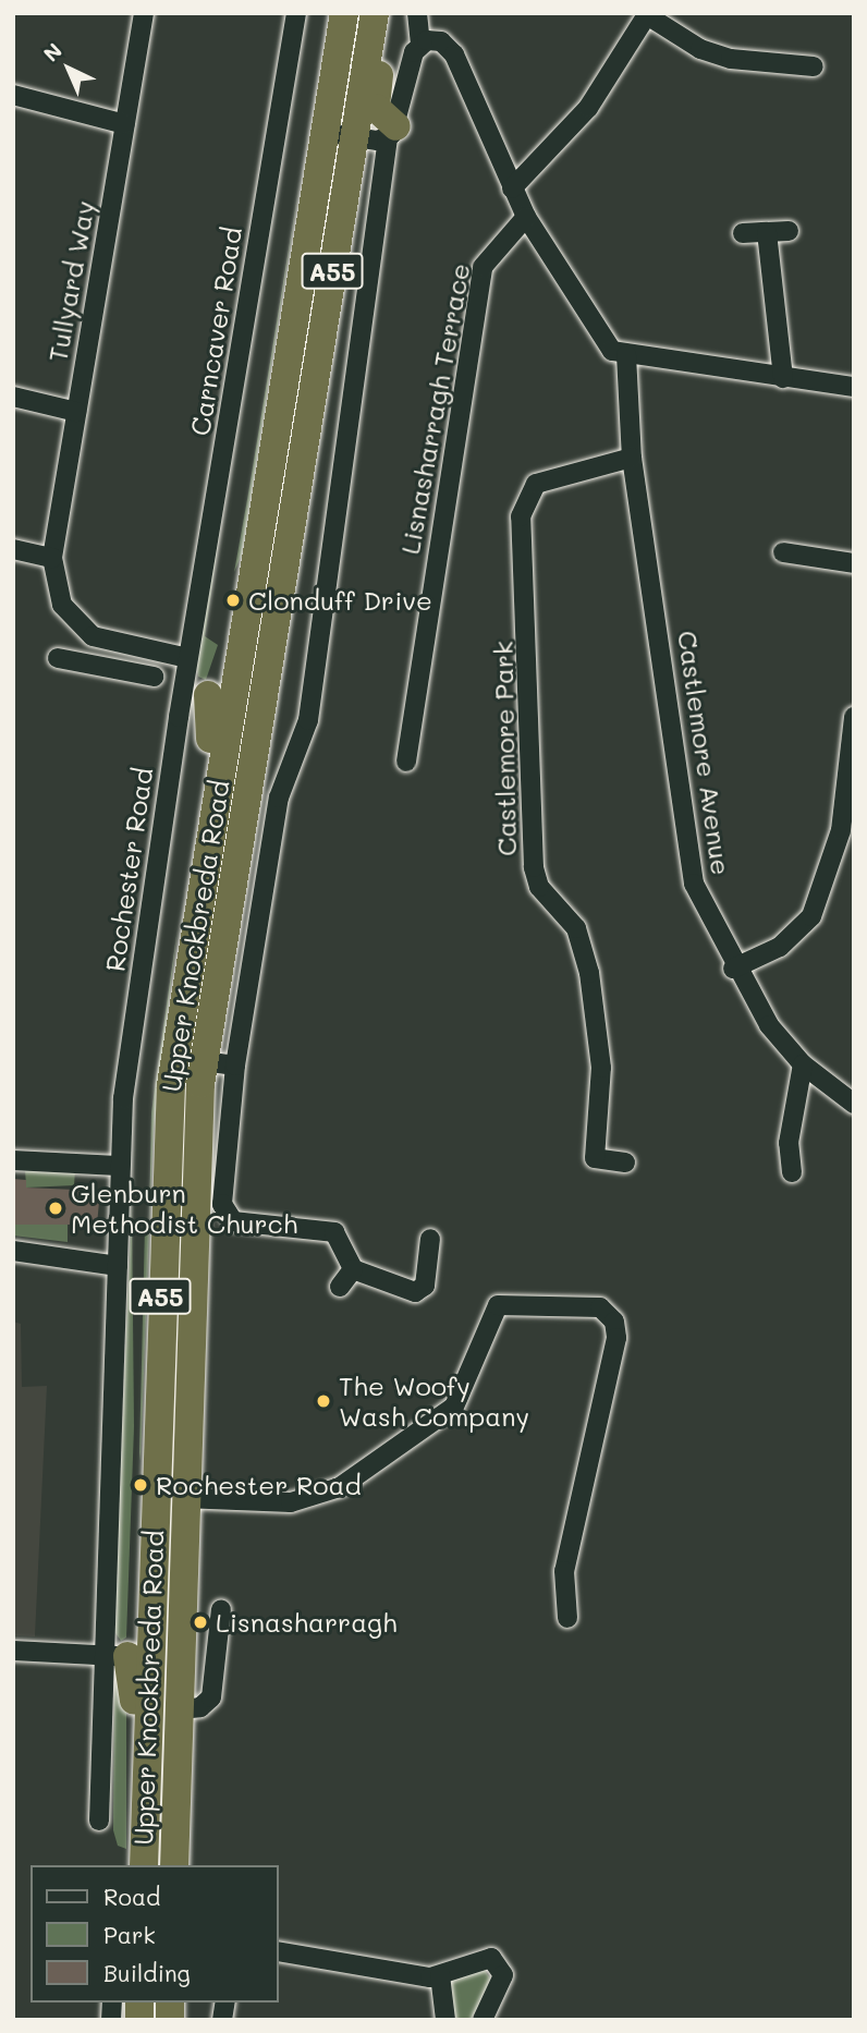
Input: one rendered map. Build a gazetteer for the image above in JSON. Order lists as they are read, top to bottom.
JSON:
{
  "streets": {
    "highway": ["A55", "Upper Knockbreda Road"],
    "street": [
      "Tullyard Way",
      "Carncaver Road",
      "Lisnasharragh Terrace",
      "Castlemore Park",
      "Castlemore Avenue",
      "Rochester Road"
    ]
  },
  "crossings": [
    ["Carncaver Road", "Rochester Road"],
    ["Castlemore Park", "Castlemore Avenue"],
    ["Rochester Road", "Upper Knockbreda Road"]
  ],
  "places": [
    "Clonduff Drive",
    "Glenburn Methodist Church",
    "The Woofy Wash Company",
    "Rochester Road",
    "Lisnasharragh"
  ],
  "legend": ["Road", "Park", "Building"],
  "north": "top left"
}
